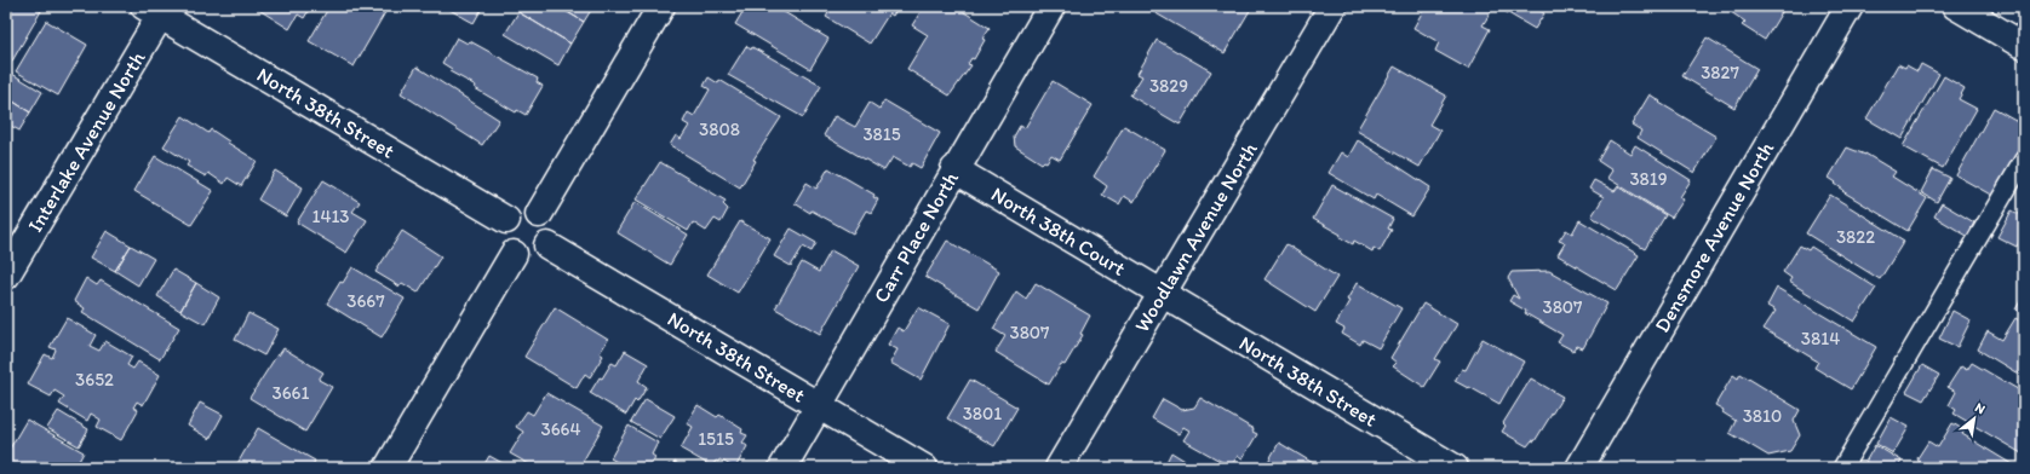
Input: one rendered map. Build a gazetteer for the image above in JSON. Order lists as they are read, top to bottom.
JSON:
{
  "streets": {
    "street": [
      "North 38th Street",
      "Interlake Avenue North",
      "North 38th Court",
      "Carr Place North",
      "Woodlawn Avenue North",
      "Densmore Avenue North"
    ]
  },
  "crossings": [
    ["North 38th Street", "Interlake Avenue North"],
    ["North 38th Street", "North 38th Court"],
    ["North 38th Street", "Carr Place North"],
    ["North 38th Street", "Woodlawn Avenue North"],
    ["North 38th Court", "Carr Place North"],
    ["North 38th Court", "Woodlawn Avenue North"]
  ],
  "house_numbers": [
    "3827",
    "3829",
    "3808",
    "3815",
    "3819",
    "1413",
    "3822",
    "3667",
    "3807",
    "3807",
    "3814",
    "3652",
    "3661",
    "3801",
    "3810",
    "3664",
    "1515"
  ],
  "north": "top right"
}
